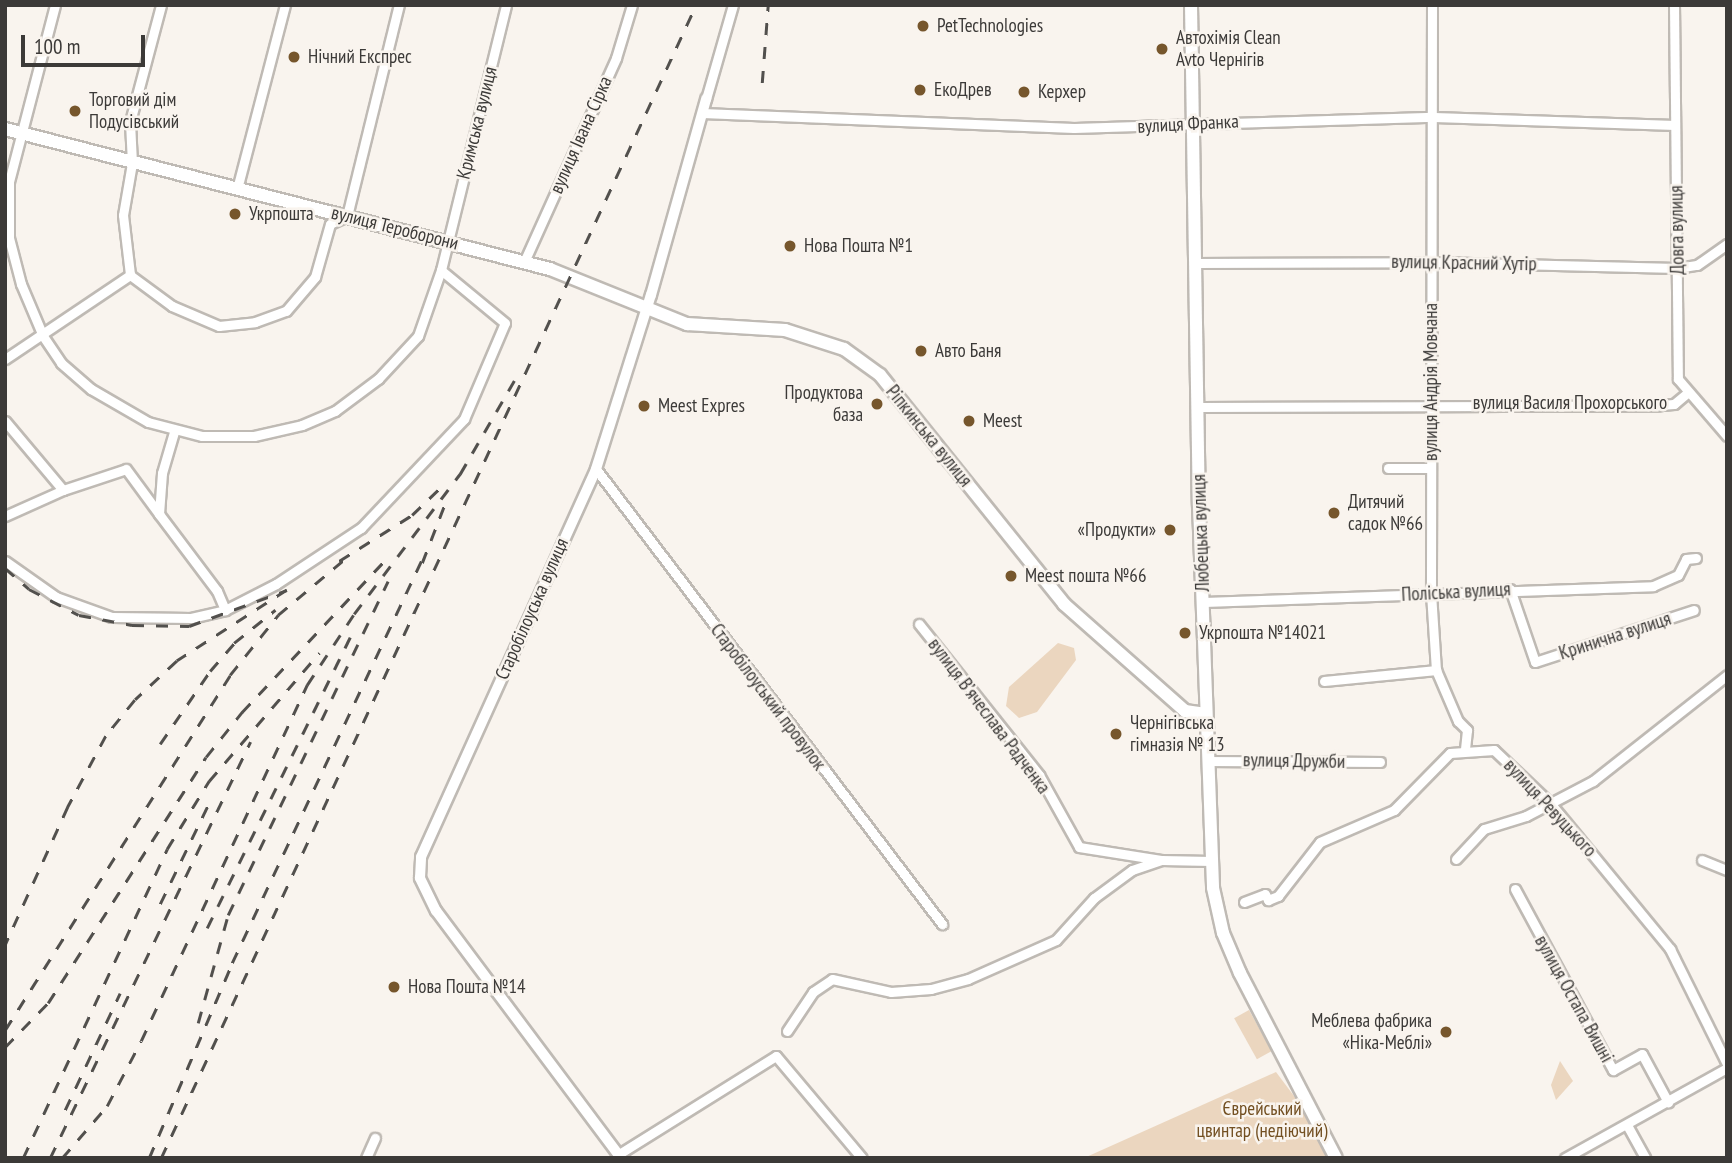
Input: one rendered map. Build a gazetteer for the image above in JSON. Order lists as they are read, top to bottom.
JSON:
{
  "streets": {
    "main road": ["вулиця Тероборони", "Ріпкинська вулиця", "Любецька вулиця"],
    "street": [
      "Кримська вулиця",
      "вулиця Франка",
      "вулиця Івана Сірка",
      "Довга вулиця",
      "вулиця Красний Хутір",
      "вулиця Андрія Мовчана",
      "вулиця Василя Прохорського",
      "Поліська вулиця",
      "Старобілоуська вулиця",
      "Кринична вулиця",
      "Старобілоуський провулок",
      "вулиця Вʼячеслава Радченка",
      "вулиця Дружби",
      "вулиця Ревуцького",
      "вулиця Остапа Вишні"
    ]
  },
  "crossings": [
    ["Кримська вулиця", "вулиця Тероборони"],
    ["вулиця Франка", "Довга вулиця"],
    ["вулиця Франка", "вулиця Андрія Мовчана"],
    ["вулиця Франка", "Любецька вулиця"],
    ["вулиця Франка", "Старобілоуська вулиця"],
    ["вулиця Івана Сірка", "вулиця Тероборони"],
    ["вулиця Тероборони", "Ріпкинська вулиця"],
    ["Довга вулиця", "вулиця Красний Хутір"],
    ["Довга вулиця", "вулиця Василя Прохорського"],
    ["вулиця Красний Хутір", "вулиця Андрія Мовчана"],
    ["вулиця Красний Хутір", "Любецька вулиця"],
    ["вулиця Андрія Мовчана", "вулиця Василя Прохорського"],
    ["вулиця Андрія Мовчана", "Поліська вулиця"],
    ["вулиця Андрія Мовчана", "вулиця Ревуцького"],
    ["вулиця Василя Прохорського", "Любецька вулиця"],
    ["Ріпкинська вулиця", "Любецька вулиця"],
    ["Ріпкинська вулиця", "Старобілоуська вулиця"],
    ["Любецька вулиця", "Поліська вулиця"],
    ["Любецька вулиця", "вулиця Вʼячеслава Радченка"],
    ["Любецька вулиця", "вулиця Дружби"],
    ["Поліська вулиця", "Кринична вулиця"],
    ["Старобілоуська вулиця", "Старобілоуський провулок"]
  ],
  "parks": ["Єврейський цвинтар (недіючий)"],
  "places": [
    "PetTechnologies",
    "Автохімія Clean Avto Чернігів",
    "Нічний Експрес",
    "ЕкоДрев",
    "Керхер",
    "Торговий дім Подусівський",
    "Укрпошта",
    "Нова Пошта №1",
    "Авто Баня",
    "Продуктова база",
    "Meest Expres",
    "Meest",
    "Дитячий садок №66",
    "«Продукти»",
    "Meest пошта №66",
    "Укрпошта №14021",
    "Чернігівська гімназія № 13",
    "Нова Пошта №14",
    "Меблева фабрика «Ніка-Меблі»"
  ],
  "scale_bar": "100 m"
}
